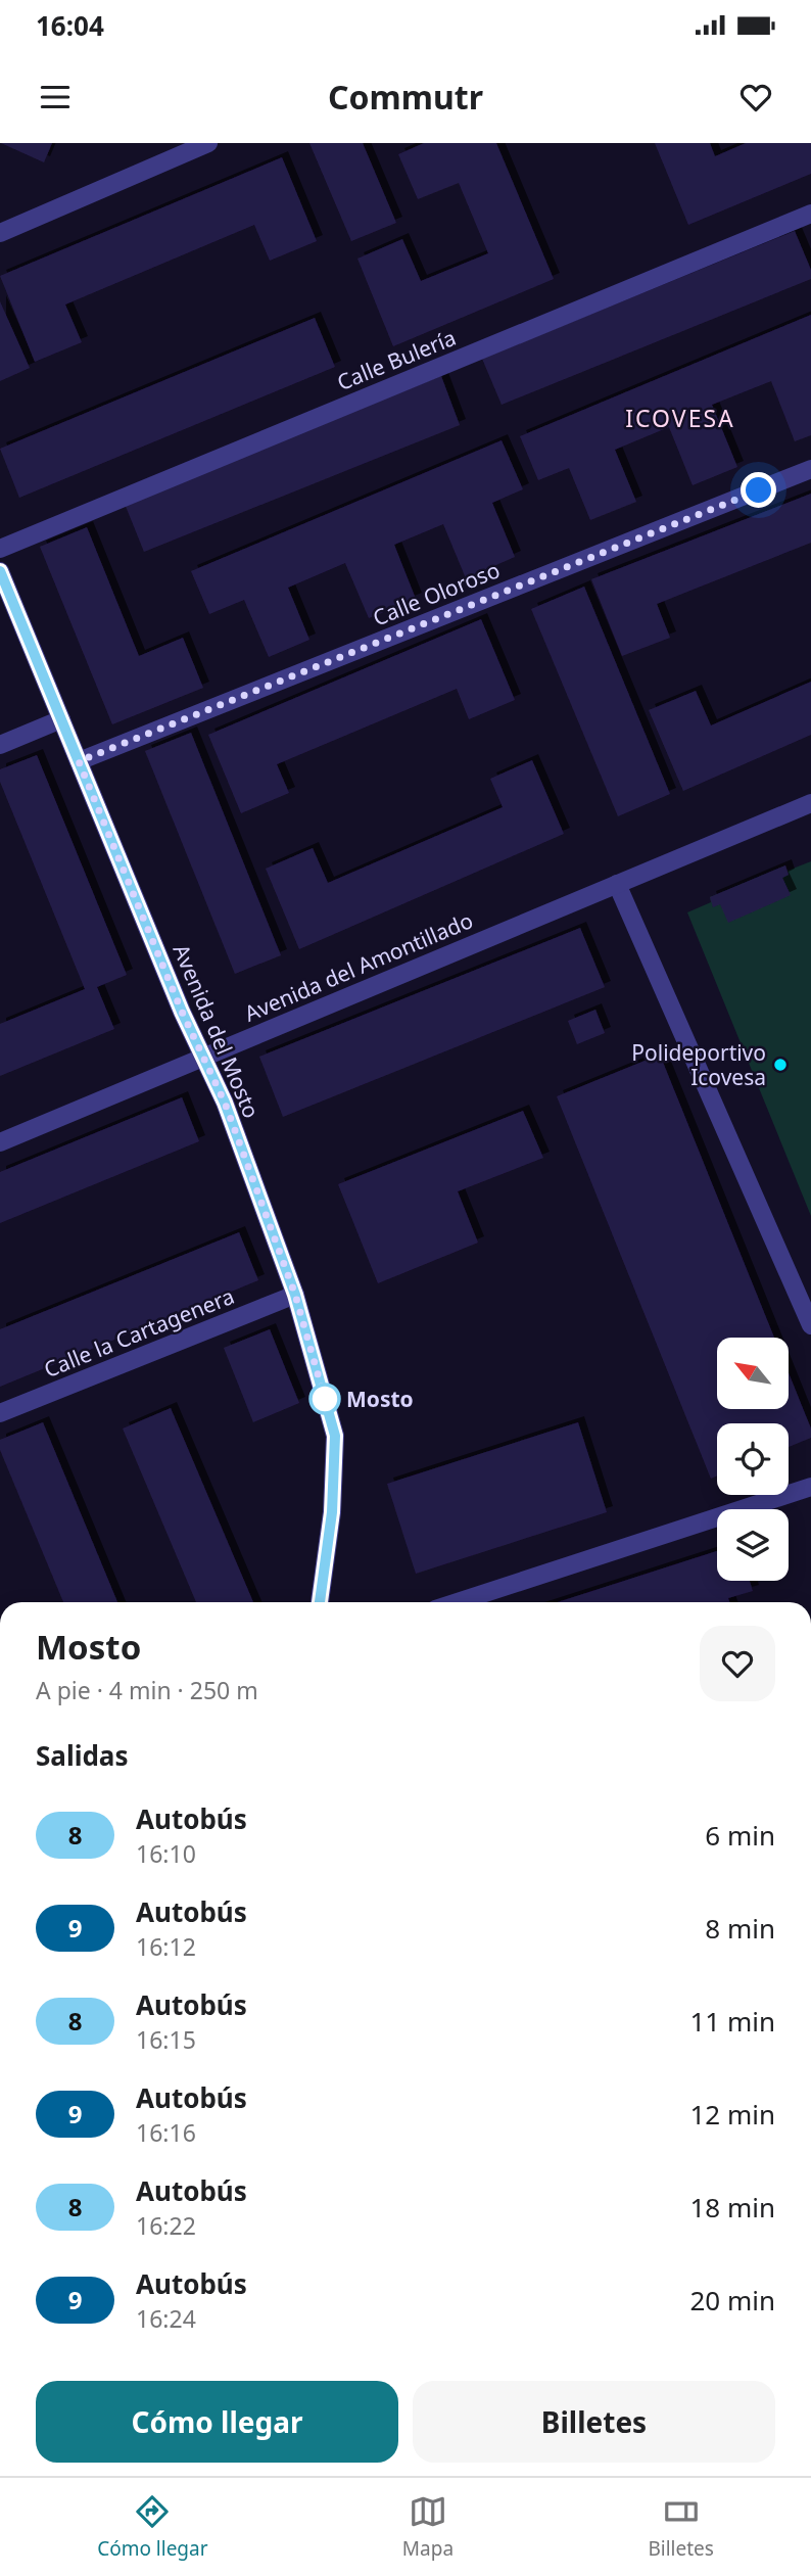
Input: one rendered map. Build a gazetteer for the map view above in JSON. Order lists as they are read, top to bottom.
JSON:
{
  "streets": {
    "street": [
      "Calle Bulería",
      "Calle Oloroso",
      "Avenida del Amontillado",
      "Avenida del Mosto",
      "Calle la Cartagenera"
    ]
  },
  "crossings": [
    ["Calle Oloroso", "Avenida del Mosto"],
    ["Avenida del Amontillado", "Avenida del Mosto"],
    ["Avenida del Mosto", "Calle la Cartagenera"]
  ],
  "districts": ["ICOVESA"],
  "places": ["Polideportivo Icovesa", "Mosto"],
  "lines": ["bus line 8"],
  "north": "top left",
  "page": {
    "status": "16:04",
    "header": "Commutr",
    "heading": [
      ["Mosto", "A pie · 4 min · 250 m"],
      "Salidas"
    ],
    "list": [
      {
        "mark": "8",
        "name": "Autobús",
        "note": "16:10",
        "value": "6 min"
      },
      {
        "mark": "9",
        "name": "Autobús",
        "note": "16:12",
        "value": "8 min"
      },
      {
        "mark": "8",
        "name": "Autobús",
        "note": "16:15",
        "value": "11 min"
      },
      {
        "mark": "9",
        "name": "Autobús",
        "note": "16:16",
        "value": "12 min"
      },
      {
        "mark": "8",
        "name": "Autobús",
        "note": "16:22",
        "value": "18 min"
      },
      {
        "mark": "9",
        "name": "Autobús",
        "note": "16:24",
        "value": "20 min"
      }
    ],
    "buttons": ["Cómo llegar", "Billetes"],
    "tabs": ["Cómo llegar", "Mapa", "Billetes"]
  }
}
